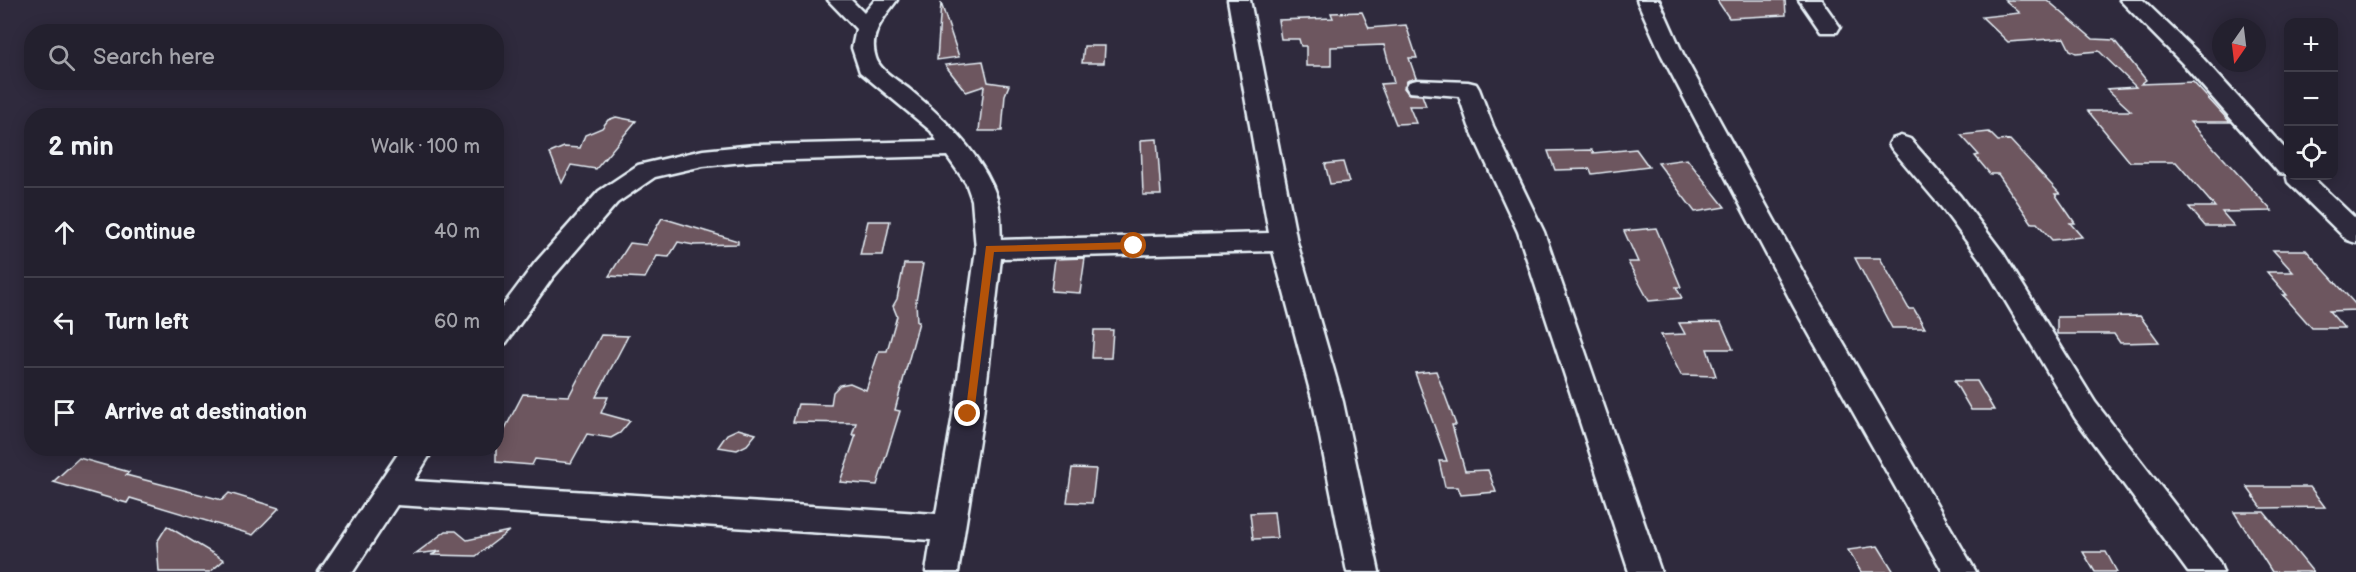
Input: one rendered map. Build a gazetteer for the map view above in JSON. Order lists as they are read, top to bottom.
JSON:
{
  "north": "bottom",
  "page": {
    "map_buttons": ["+", "−"],
    "search": "Search here",
    "heading": ["2 min", "Walk · 100 m"],
    "list": [
      ["Continue", "40 m"],
      ["Turn left", "60 m"],
      "Arrive at destination"
    ]
  }
}
